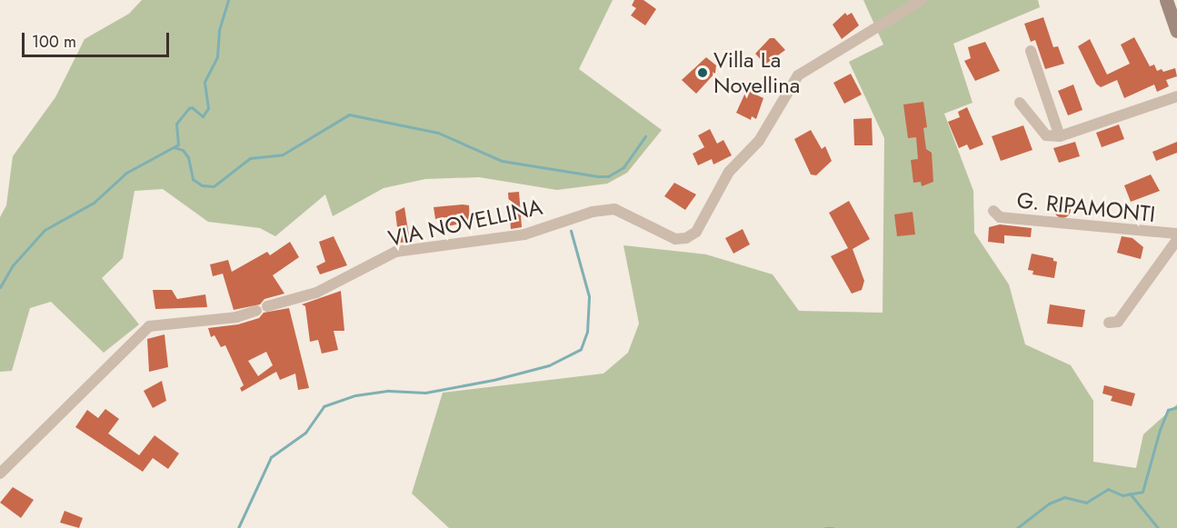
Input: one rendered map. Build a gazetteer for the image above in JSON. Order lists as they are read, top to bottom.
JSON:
{
  "streets": {
    "street": ["G. RIPAMONTI", "VIA NOVELLINA"]
  },
  "places": ["Villa La Novellina"],
  "scale_bar": "100 m"
}
